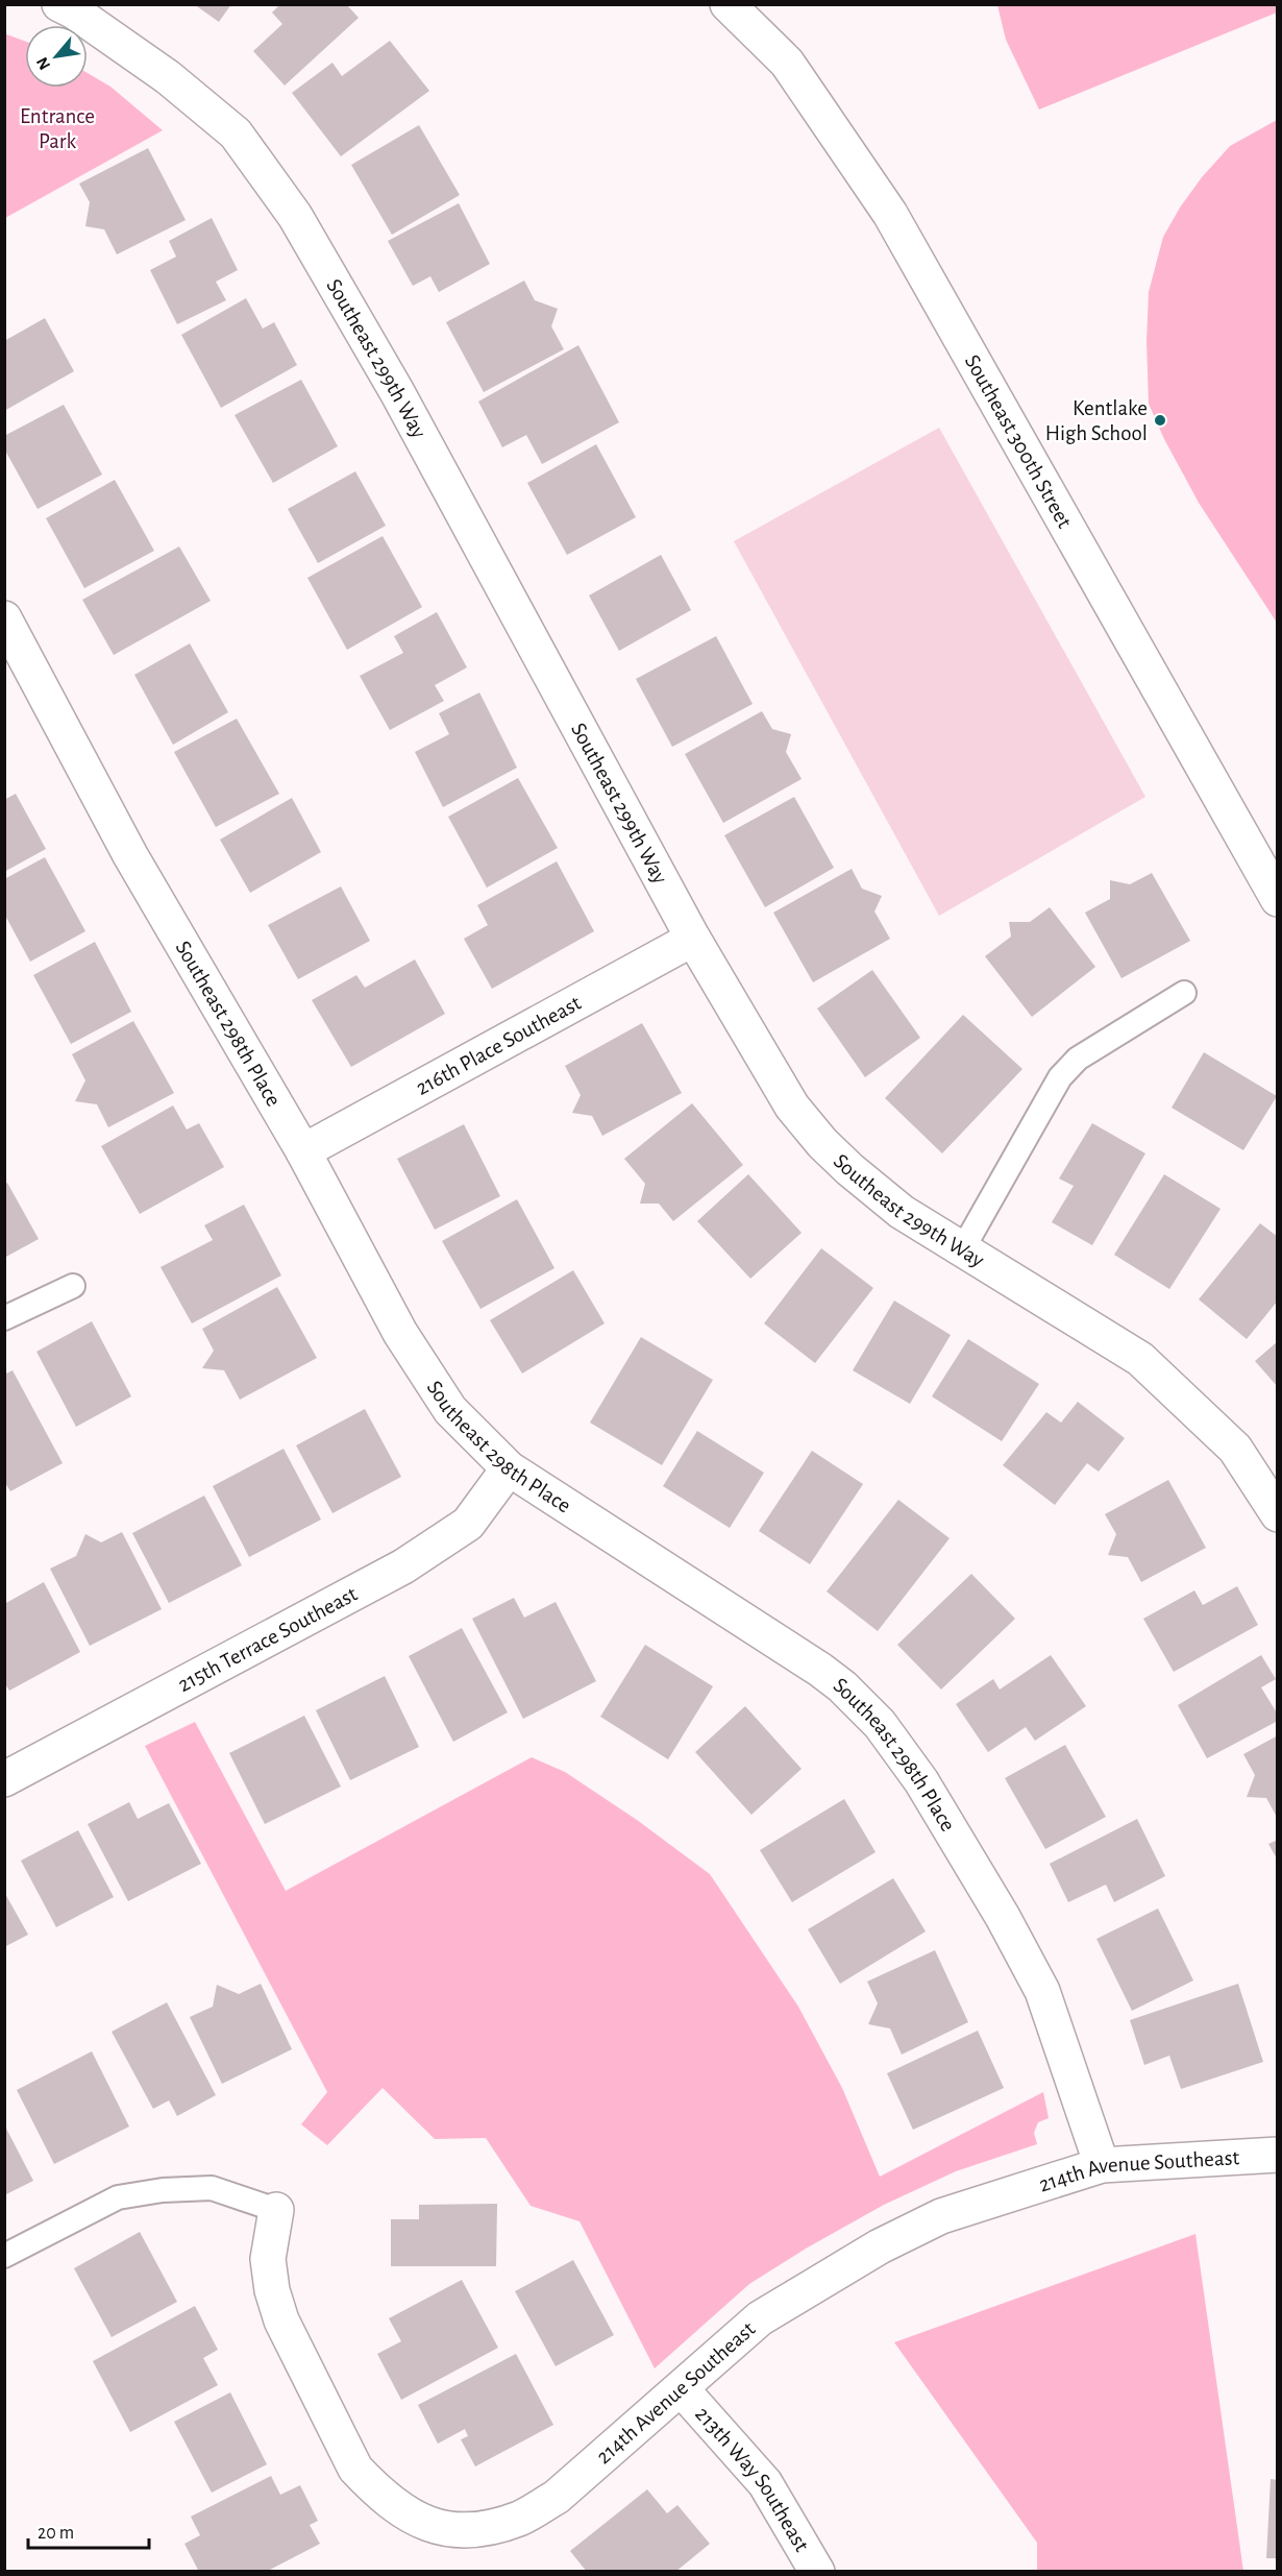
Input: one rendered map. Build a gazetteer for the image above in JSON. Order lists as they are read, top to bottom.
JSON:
{
  "streets": {
    "street": [
      "Southeast 299th Way",
      "Southeast 300th Street",
      "Southeast 298th Place",
      "216th Place Southeast",
      "215th Terrace Southeast",
      "214th Avenue Southeast",
      "213th Way Southeast"
    ]
  },
  "crossings": [
    ["Southeast 299th Way", "216th Place Southeast"],
    ["Southeast 298th Place", "216th Place Southeast"],
    ["Southeast 298th Place", "215th Terrace Southeast"],
    ["Southeast 298th Place", "214th Avenue Southeast"],
    ["214th Avenue Southeast", "213th Way Southeast"]
  ],
  "parks": ["Entrance Park"],
  "places": ["Kentlake High School"],
  "scale_bar": "20 m",
  "north": "bottom left"
}
